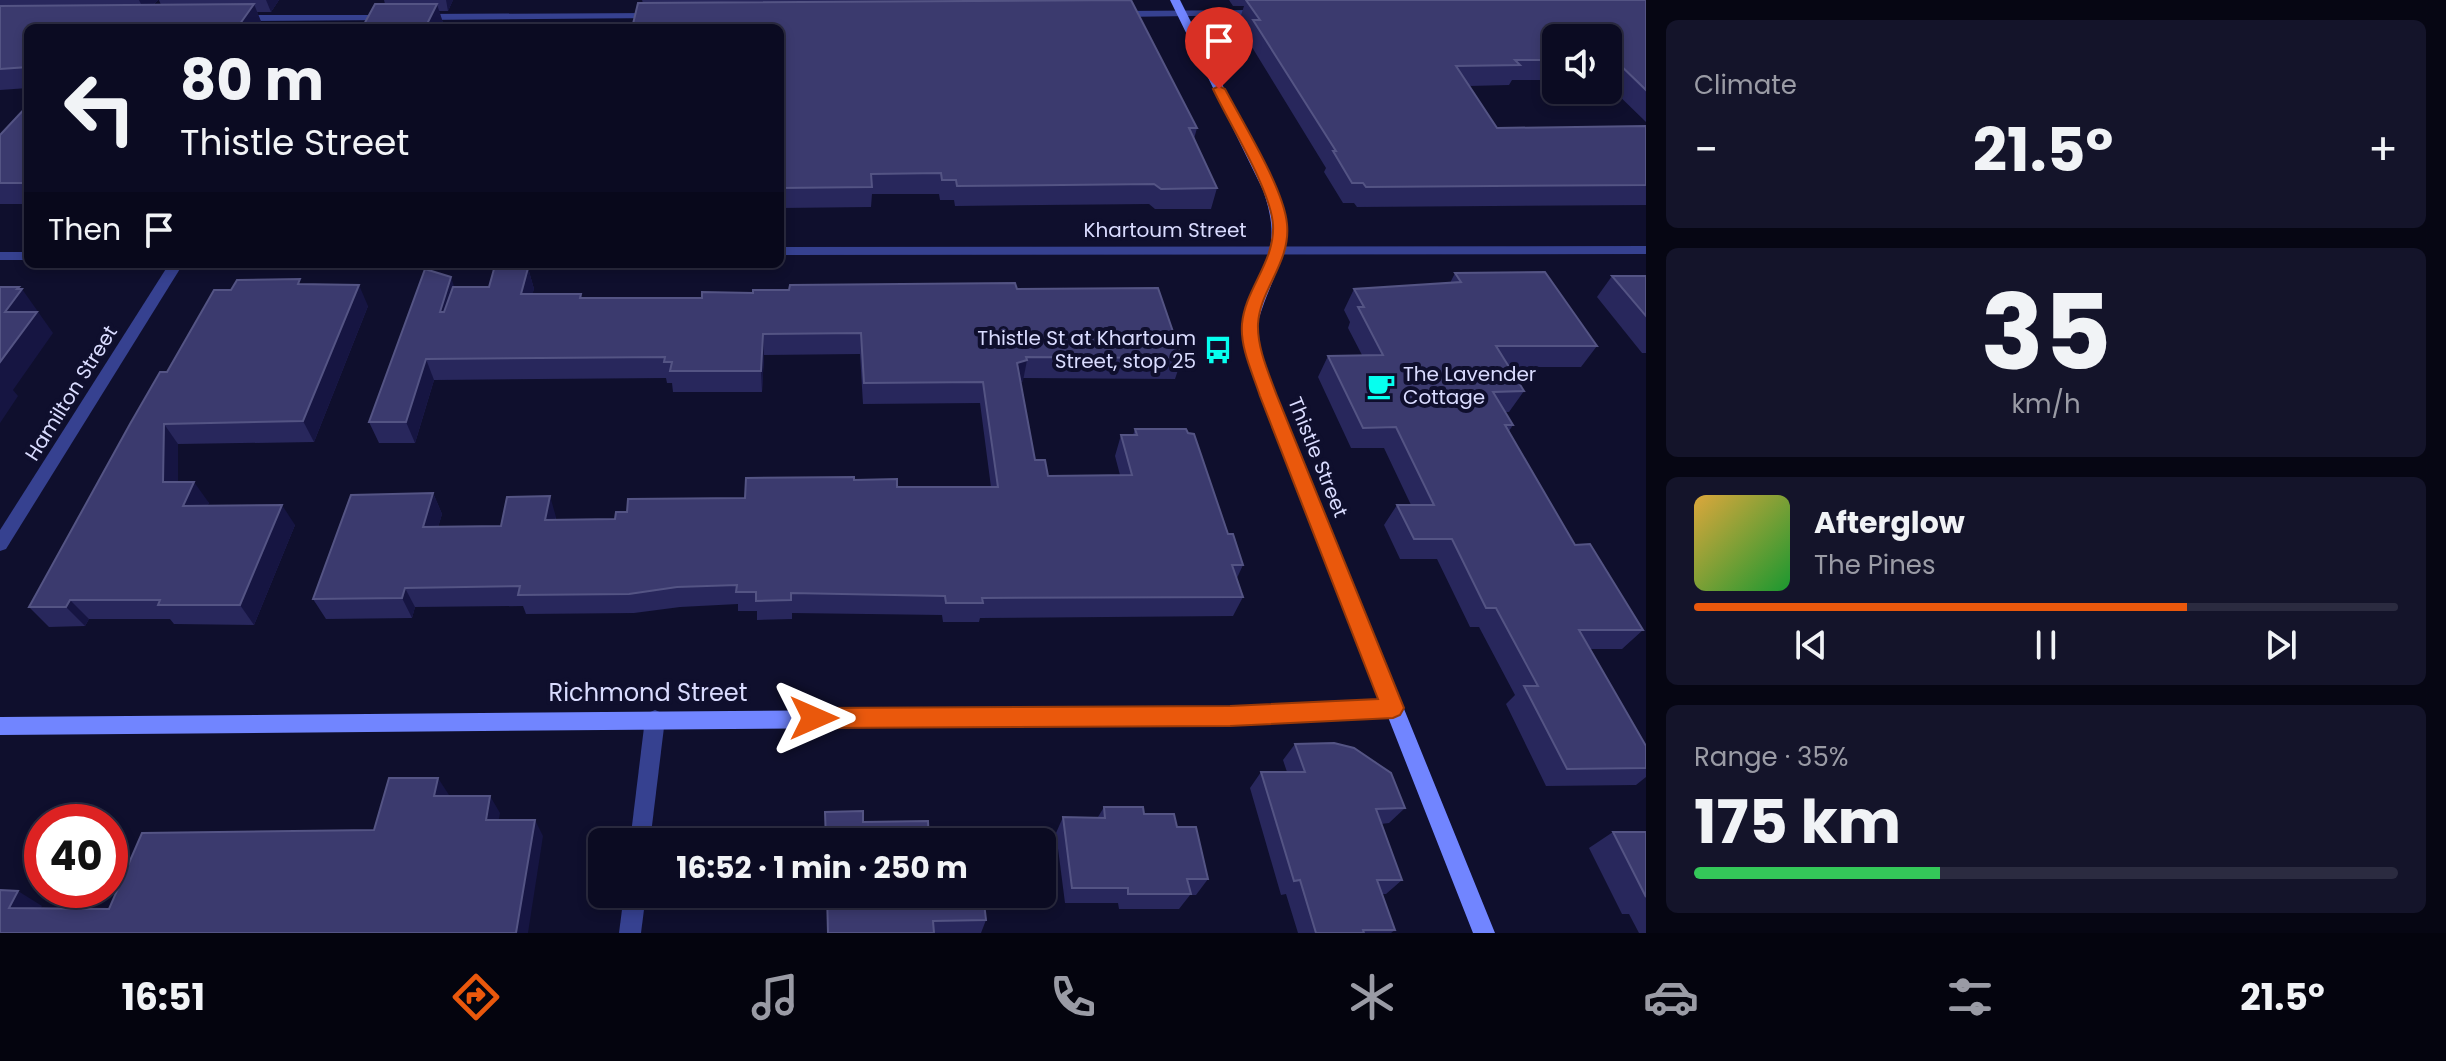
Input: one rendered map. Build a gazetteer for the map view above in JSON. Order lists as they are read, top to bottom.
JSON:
{
  "streets": {
    "street": [
      "Khartoum Street",
      "Hamilton Street",
      "Thistle Street",
      "Richmond Street"
    ]
  },
  "crossings": [
    ["Khartoum Street", "Thistle Street"],
    ["Thistle Street", "Richmond Street"]
  ],
  "places": {
    "bus stop": ["Thistle St at Khartoum Street, stop 25"],
    "cafe": ["The Lavender Cottage"]
  },
  "page": {
    "tile": [
      "Climate",
      ["35", "km/h"],
      ["Range · 35%", "175 km"]
    ],
    "turn": ["80 m", "Thistle Street"],
    "heat": ["−", "21.5°", "+"],
    "then": "Then",
    "song": ["Afterglow", "The Pines"],
    "limit": "40",
    "trip": "16:52 · 1 min · 250 m",
    "tabs": ["16:51", "21.5°"]
  }
}
